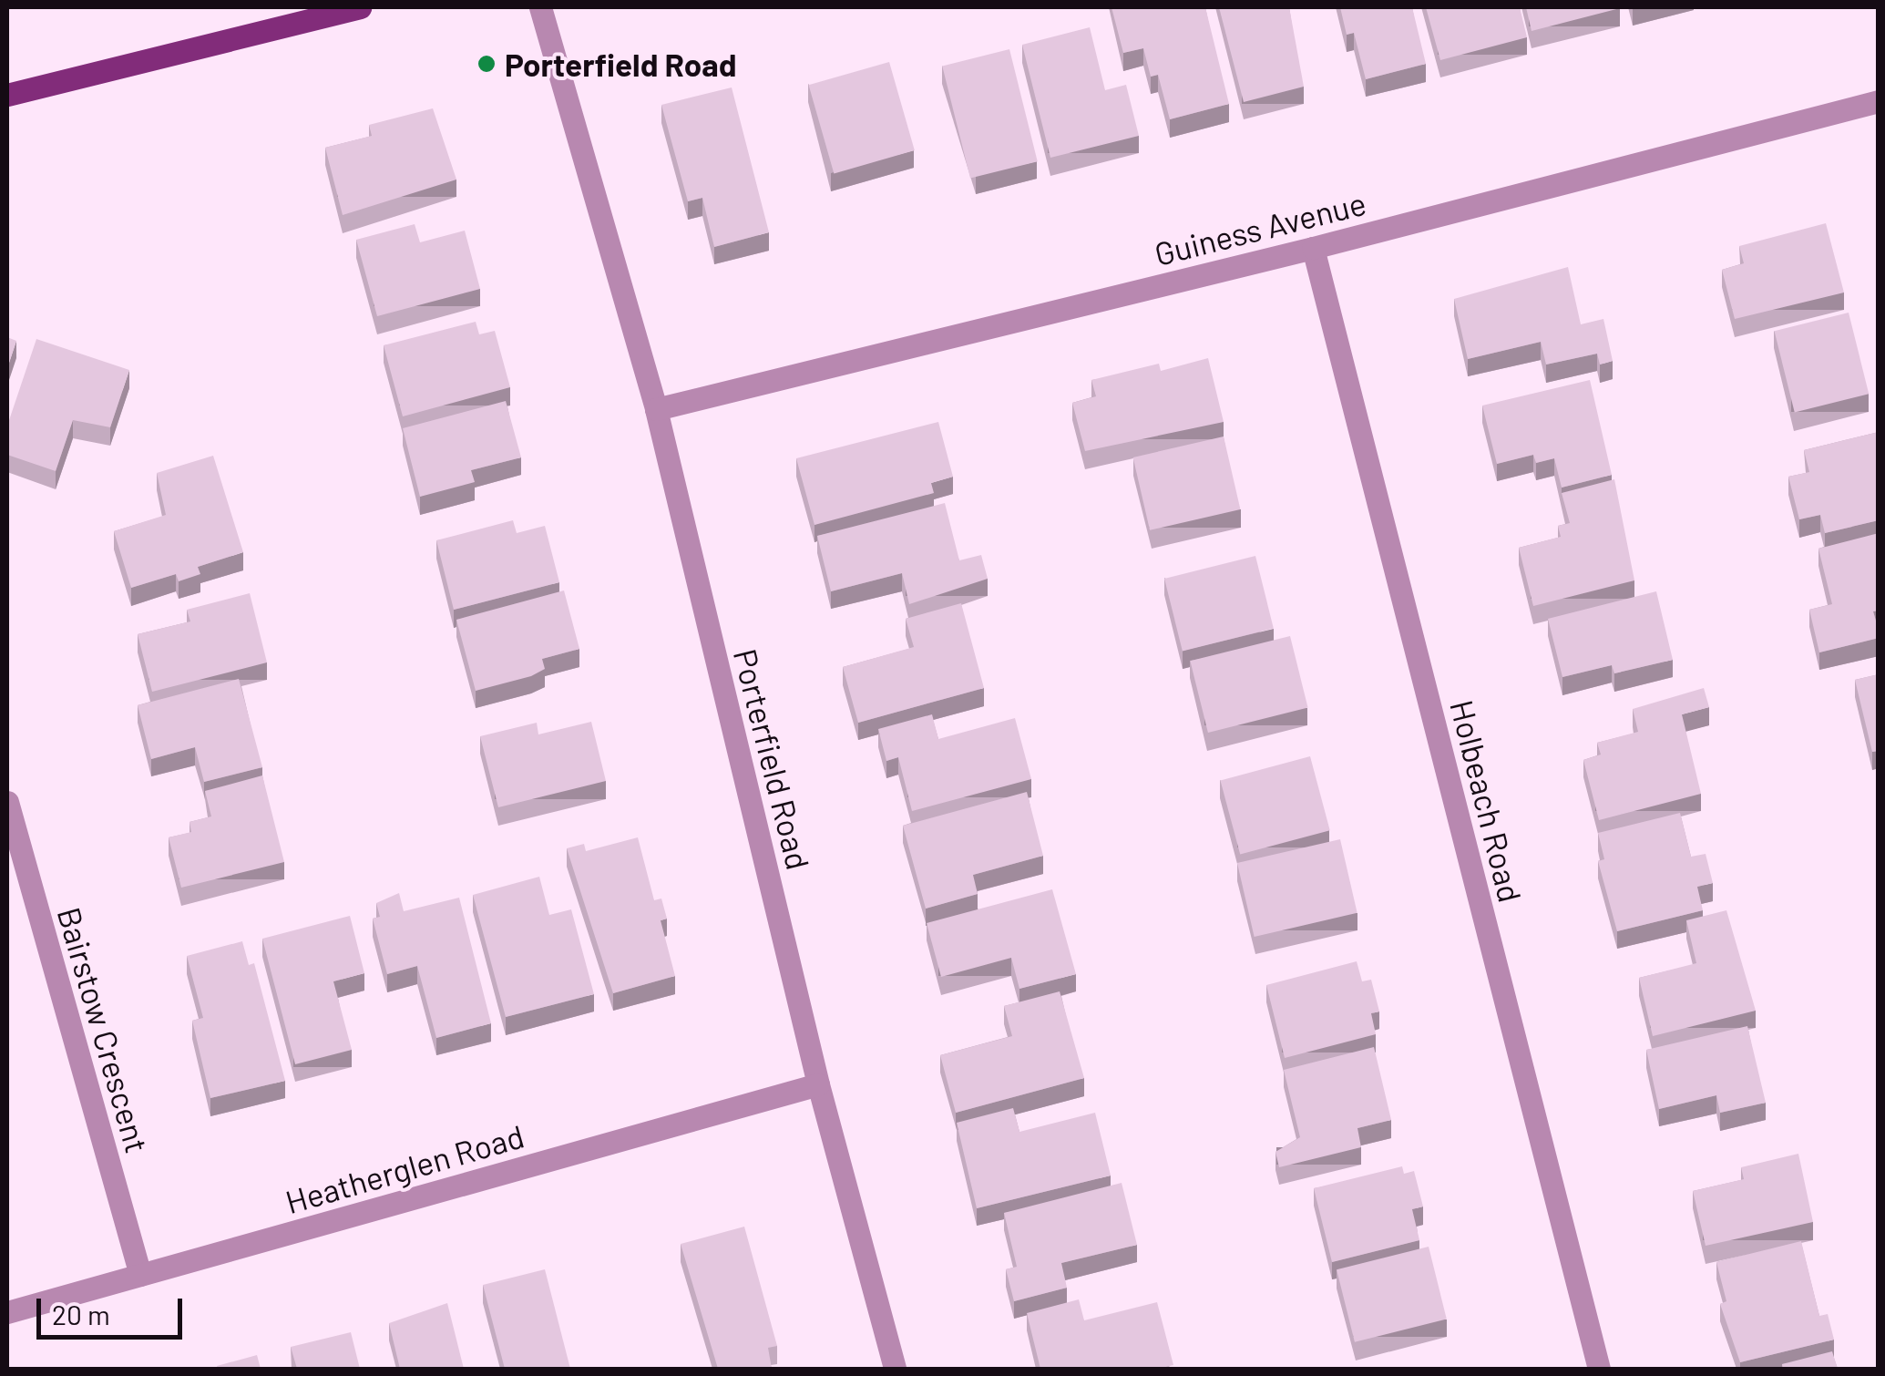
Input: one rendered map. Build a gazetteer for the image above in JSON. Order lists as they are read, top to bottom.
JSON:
{
  "streets": {
    "street": [
      "Guiness Avenue",
      "Porterfield Road",
      "Holbeach Road",
      "Bairstow Crescent",
      "Heatherglen Road"
    ]
  },
  "crossings": [
    ["Guiness Avenue", "Porterfield Road"],
    ["Guiness Avenue", "Holbeach Road"],
    ["Porterfield Road", "Heatherglen Road"],
    ["Bairstow Crescent", "Heatherglen Road"]
  ],
  "places": ["Porterfield Road"],
  "scale_bar": "20 m"
}
